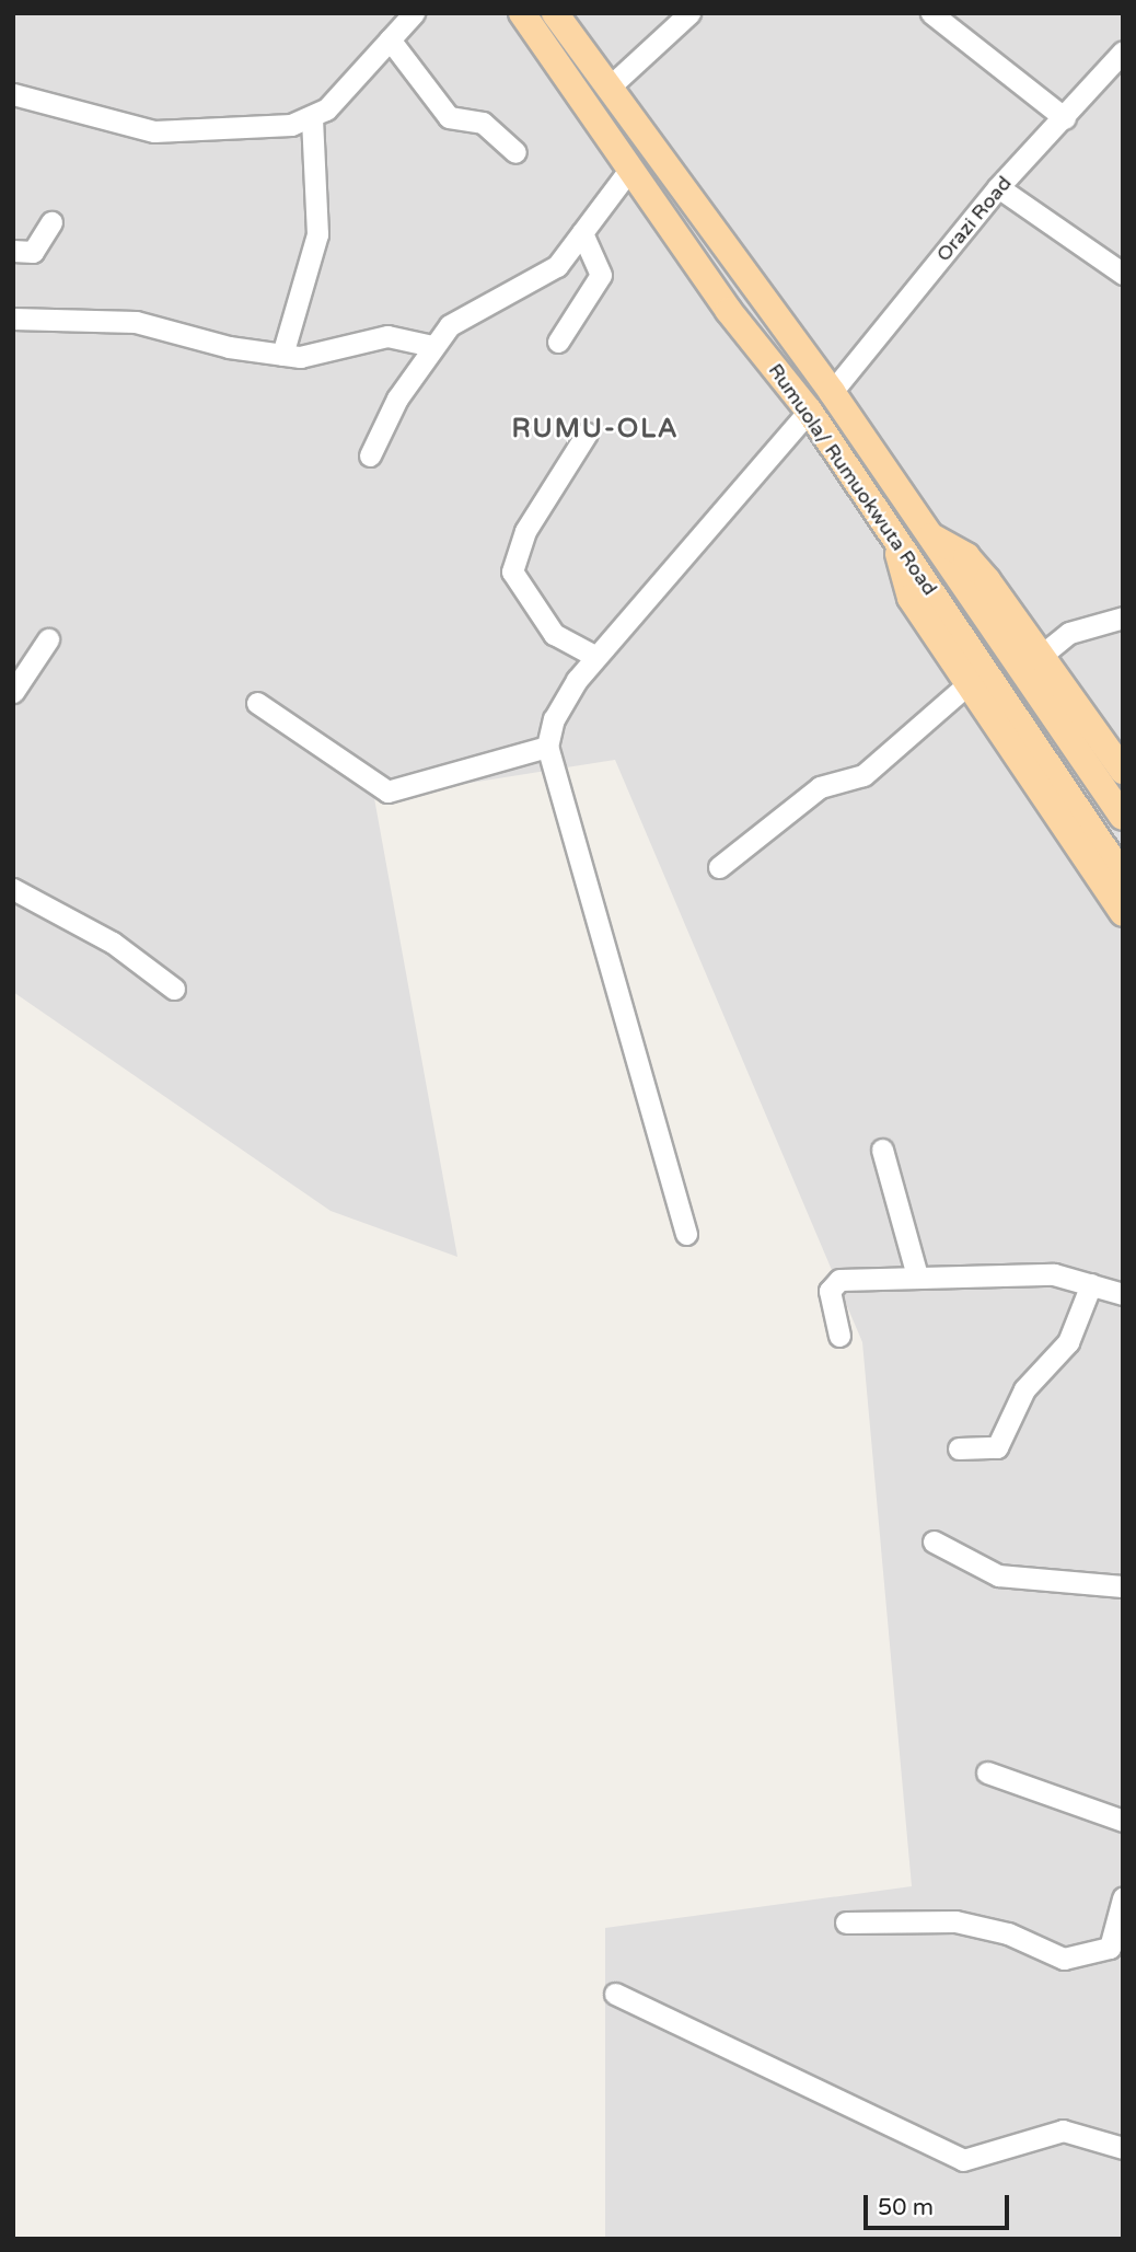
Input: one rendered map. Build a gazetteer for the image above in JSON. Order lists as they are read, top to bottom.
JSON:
{
  "streets": {
    "main road": ["Rumuola/ Rumuokwuta Road"],
    "street": ["Orazi Road"]
  },
  "crossings": [
    ["Orazi Road", "Rumuola/ Rumuokwuta Road"]
  ],
  "districts": ["RUMU-OLA"],
  "scale_bar": "50 m"
}
